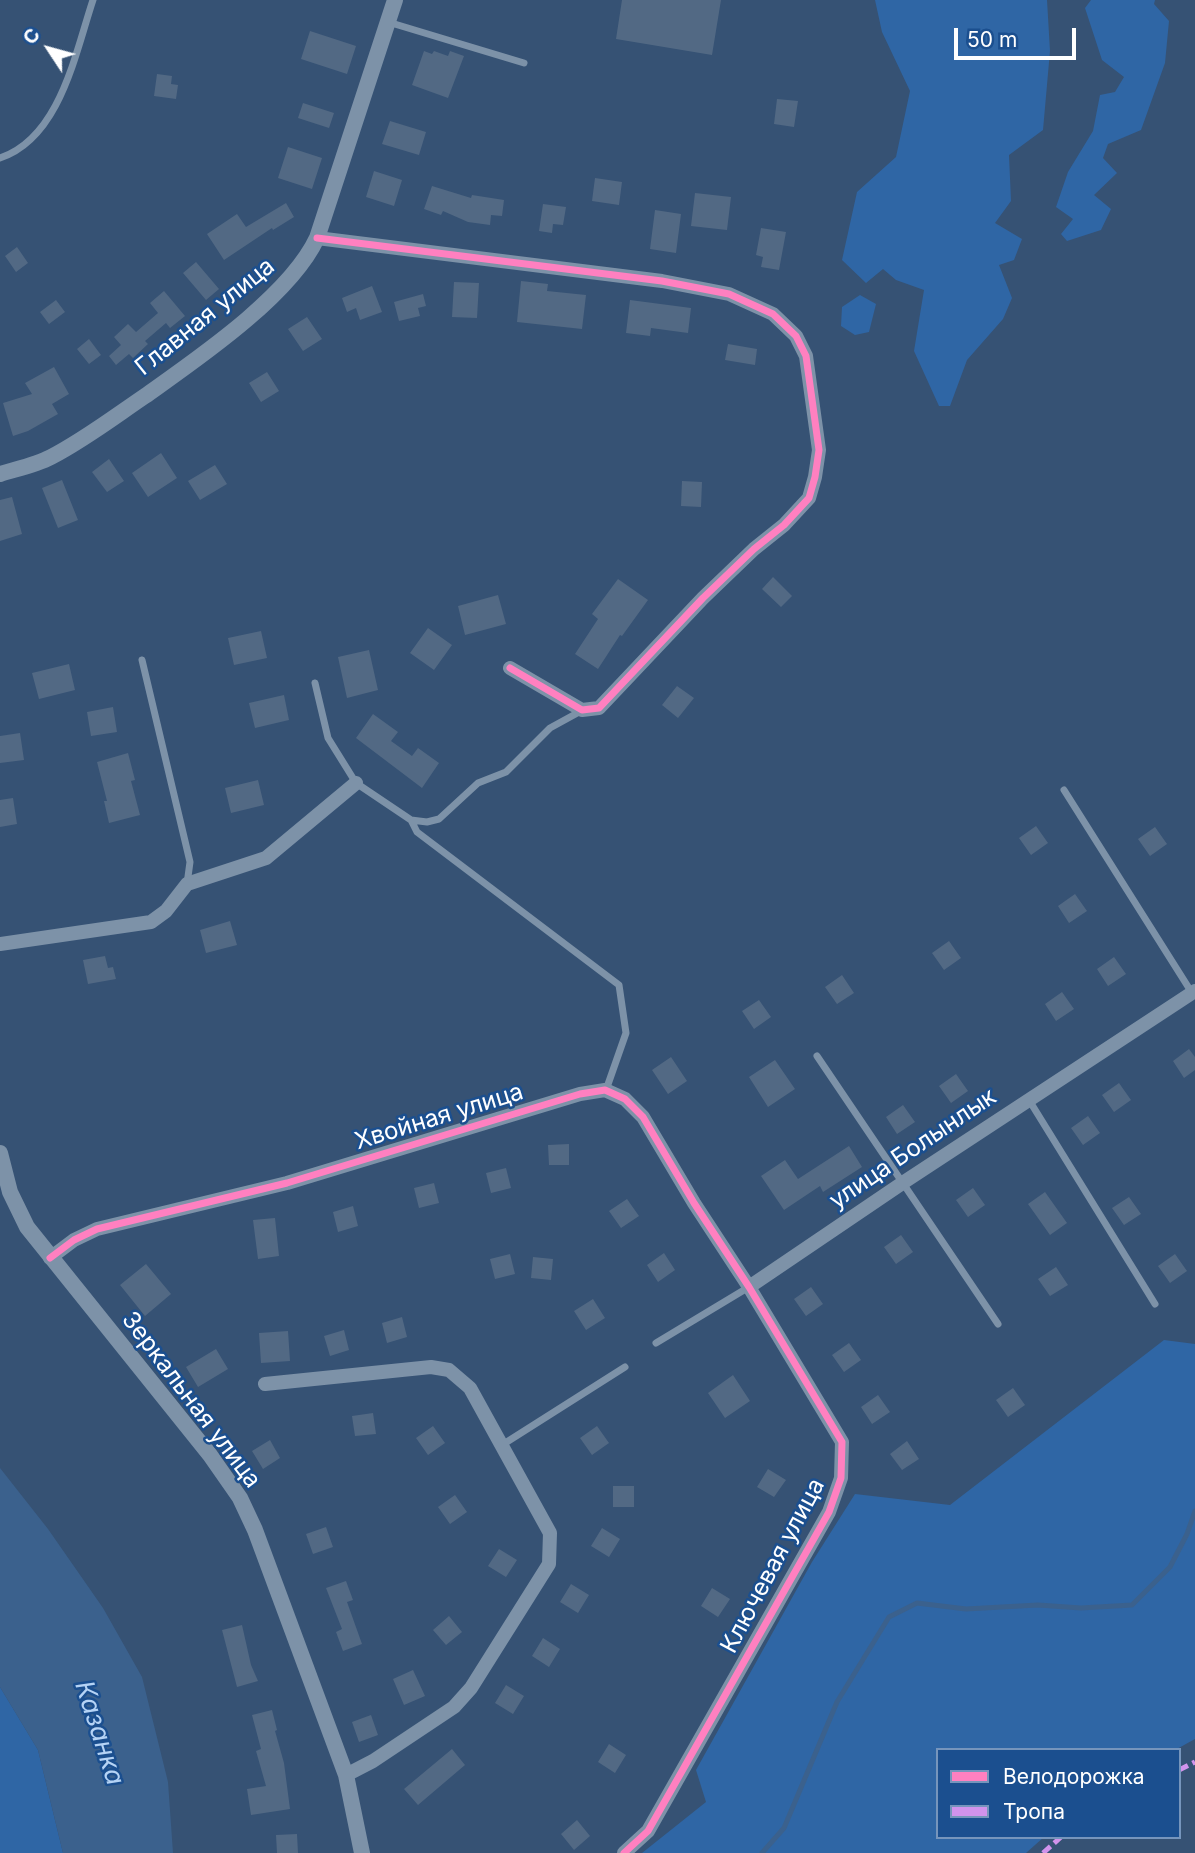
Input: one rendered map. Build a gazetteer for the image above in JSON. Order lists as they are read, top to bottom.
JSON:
{
  "streets": {
    "street": [
      "Главная улица",
      "Хвойная улица",
      "улица Болынлык",
      "Зеркальная улица",
      "Ключевая улица"
    ]
  },
  "crossings": [
    ["Хвойная улица", "Зеркальная улица"],
    ["улица Болынлык", "Ключевая улица"]
  ],
  "water": ["Казанка"],
  "legend": ["Велодорожка", "Тропа"],
  "scale_bar": "50 m",
  "north": "top left"
}
